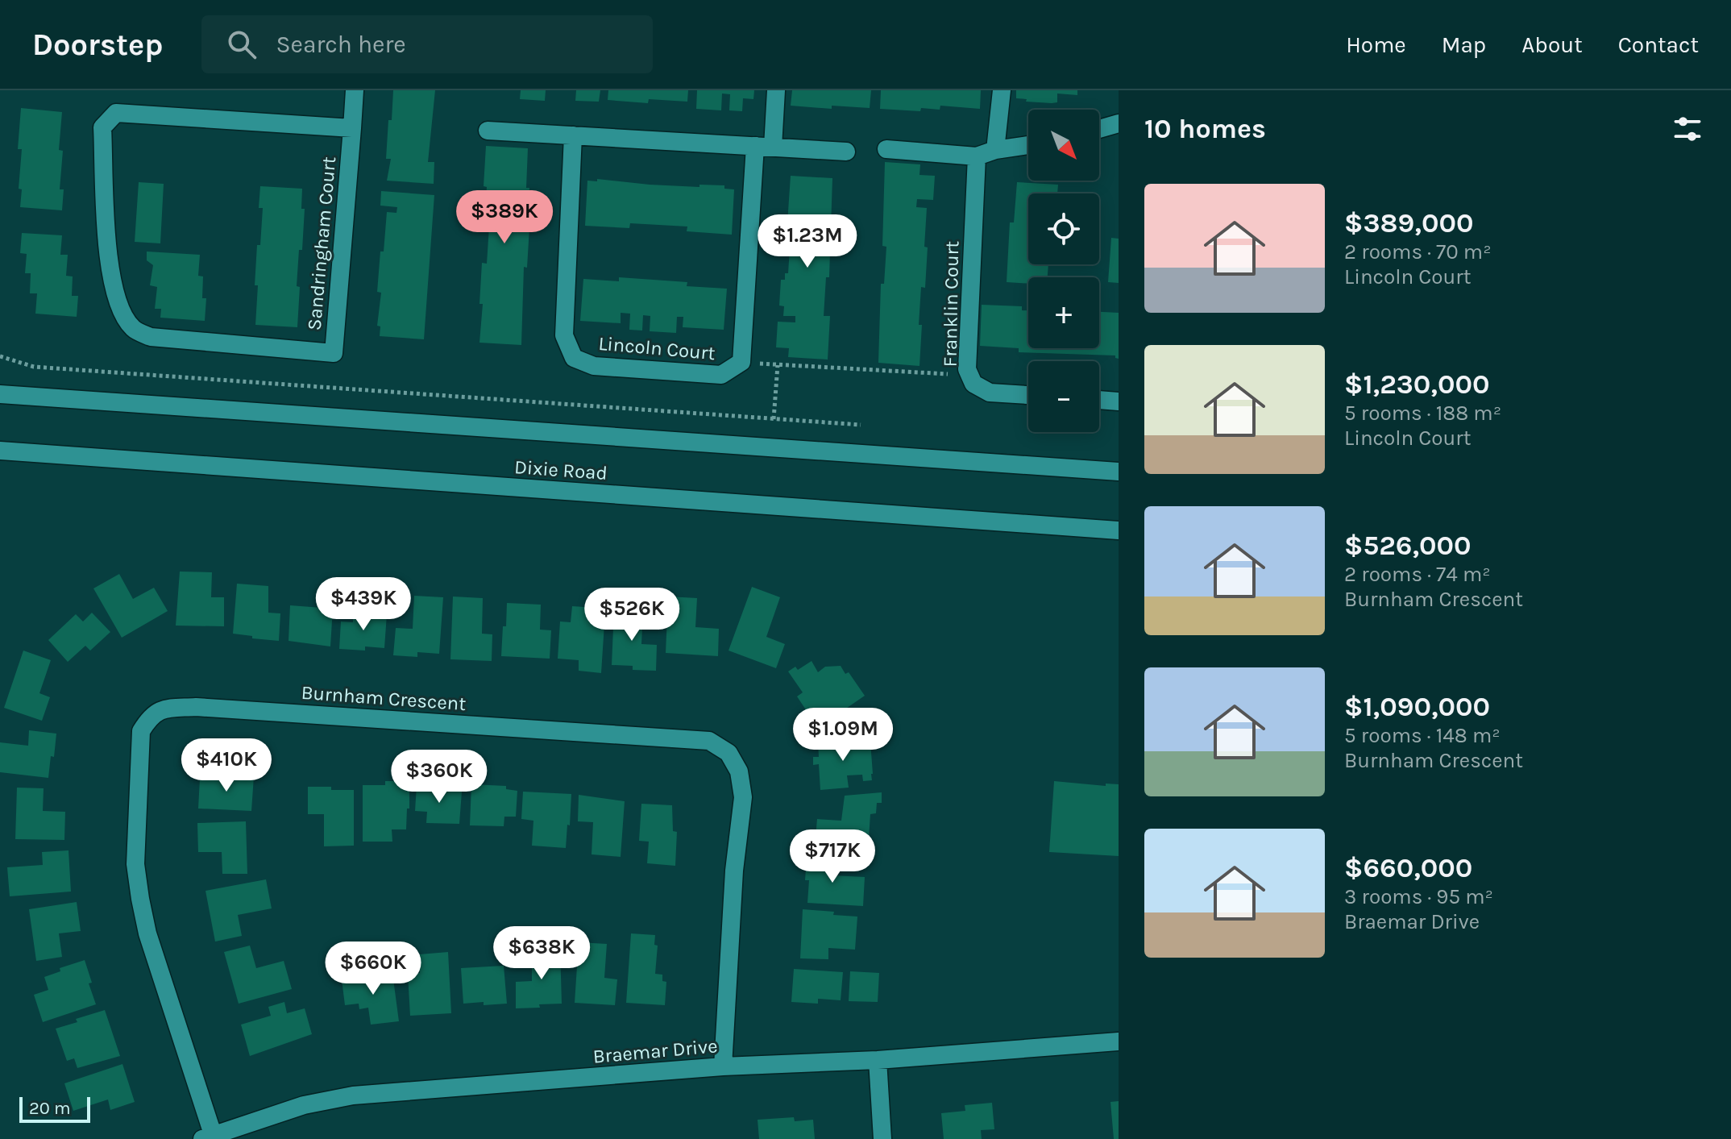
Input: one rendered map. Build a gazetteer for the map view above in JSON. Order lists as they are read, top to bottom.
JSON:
{
  "streets": {
    "street": [
      "Sandringham Court",
      "Franklin Court",
      "Lincoln Court",
      "Dixie Road",
      "Burnham Crescent",
      "Braemar Drive"
    ]
  },
  "crossings": [
    ["Burnham Crescent", "Braemar Drive"]
  ],
  "scale_bar": "20 m",
  "north": "bottom right",
  "page": {
    "header": "Doorstep",
    "search": "Search here",
    "nav": [
      "Home",
      "Map",
      "About",
      "Contact"
    ],
    "heading": "10 homes",
    "map_buttons": ["+", "−"],
    "list": [
      {
        "name": "$389,000",
        "note": "2 rooms · 70 m² · Lincoln Court"
      },
      {
        "name": "$1,230,000",
        "note": "5 rooms · 188 m² · Lincoln Court"
      },
      {
        "name": "$526,000",
        "note": "2 rooms · 74 m² · Burnham Crescent"
      },
      {
        "name": "$1,090,000",
        "note": "5 rooms · 148 m² · Burnham Crescent"
      },
      {
        "name": "$660,000",
        "note": "3 rooms · 95 m² · Braemar Drive"
      }
    ],
    "price": [
      "$389K",
      "$1.23M",
      "$439K",
      "$526K",
      "$1.09M",
      "$410K",
      "$360K",
      "$717K",
      "$638K",
      "$660K"
    ],
    "scale": "20 m"
  }
}
